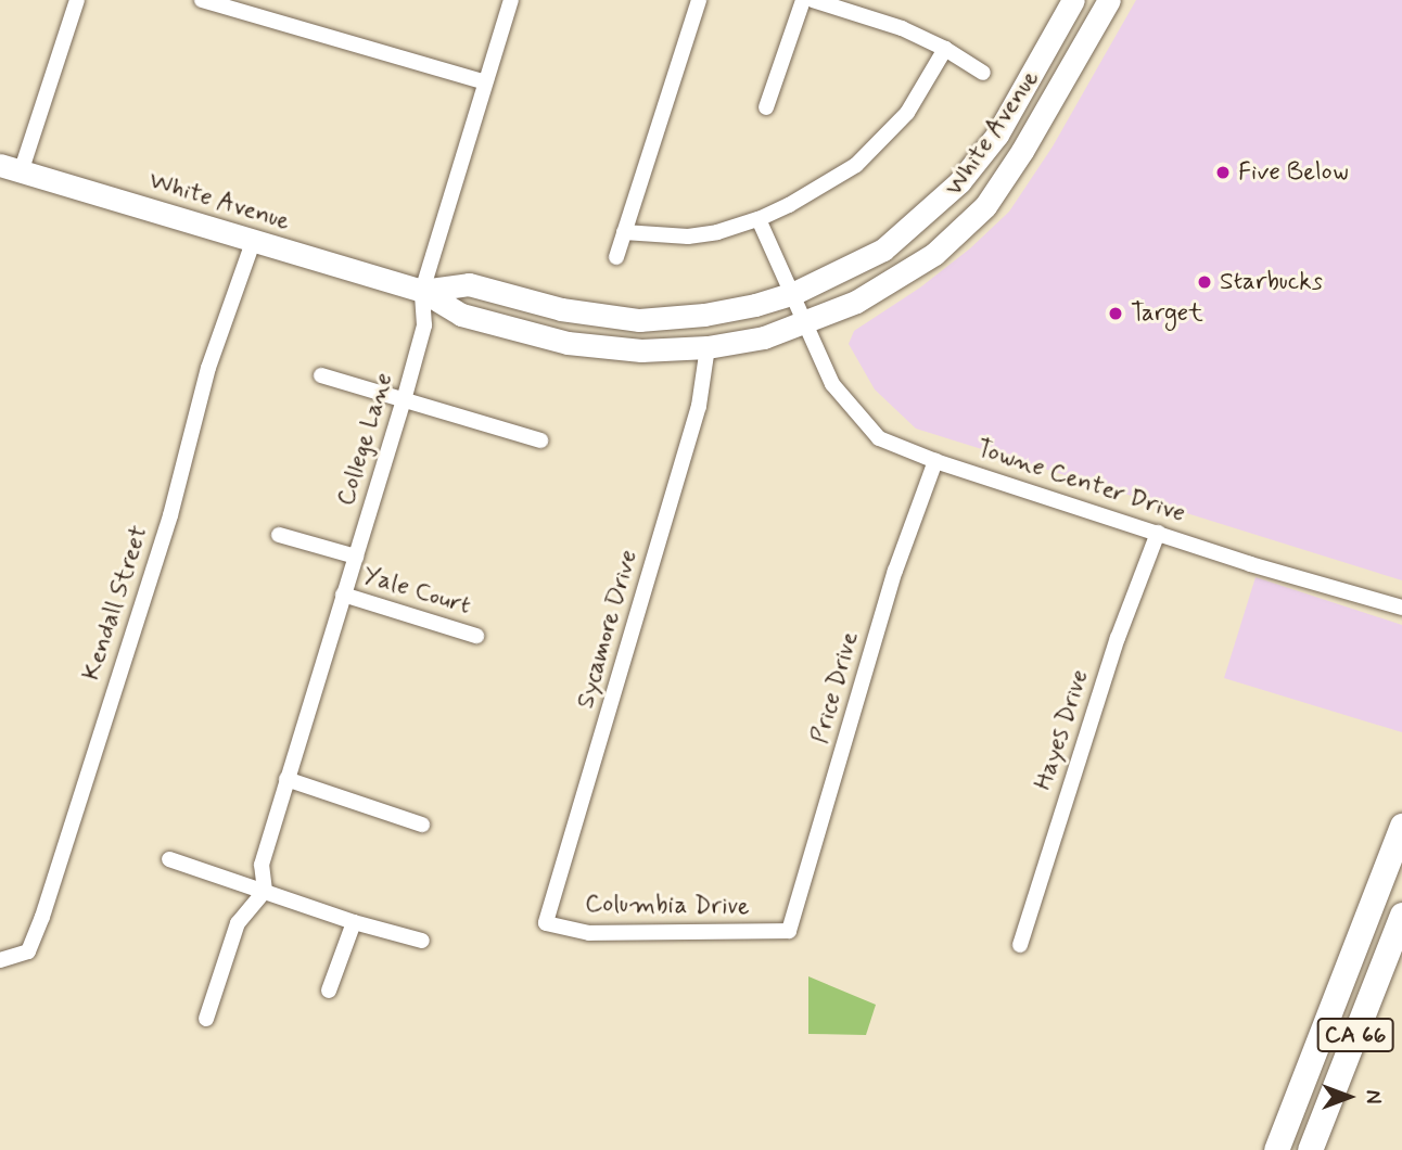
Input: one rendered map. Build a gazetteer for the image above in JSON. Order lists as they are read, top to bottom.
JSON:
{
  "streets": {
    "main road": ["White Avenue", "CA 66"],
    "street": [
      "College Lane",
      "Towne Center Drive",
      "Yale Court",
      "Kendall Street",
      "Sycamore Drive",
      "Price Drive",
      "Hayes Drive",
      "Columbia Drive"
    ]
  },
  "crossings": [
    ["White Avenue", "College Lane"],
    ["White Avenue", "Towne Center Drive"],
    ["White Avenue", "Kendall Street"],
    ["White Avenue", "Sycamore Drive"],
    ["College Lane", "Yale Court"],
    ["Towne Center Drive", "Price Drive"],
    ["Towne Center Drive", "Hayes Drive"],
    ["Sycamore Drive", "Columbia Drive"],
    ["Price Drive", "Columbia Drive"]
  ],
  "places": ["Five Below", "Starbucks", "Target"],
  "north": "right"
}
